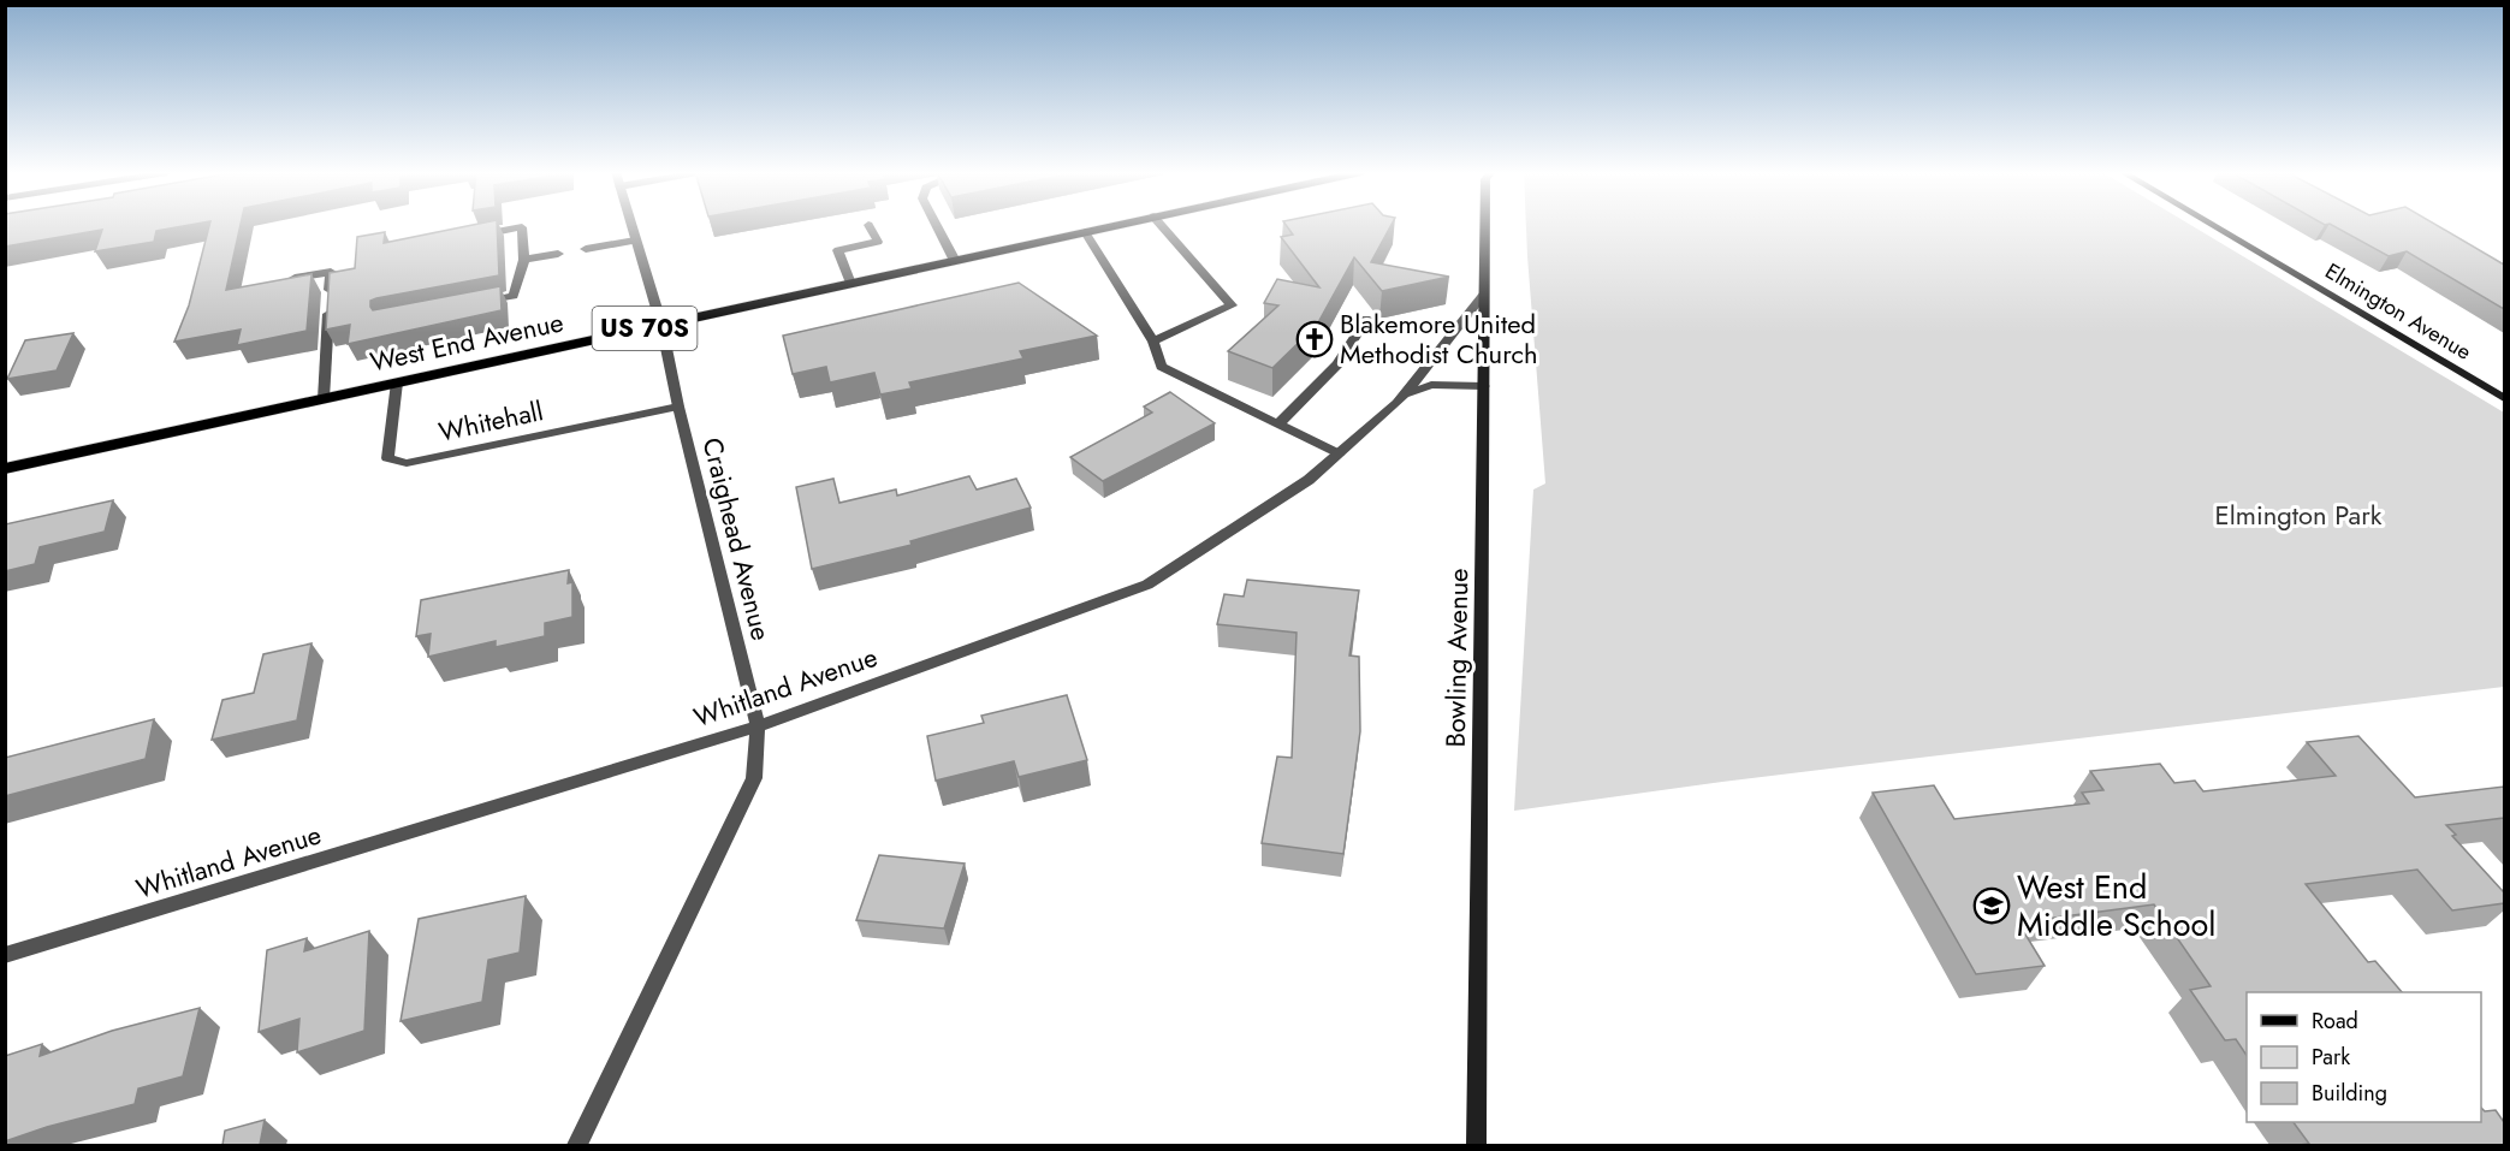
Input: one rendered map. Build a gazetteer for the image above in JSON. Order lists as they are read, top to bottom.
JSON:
{
  "streets": {
    "main road": ["US 70S", "West End Avenue"],
    "street": [
      "Elmington Avenue",
      "Whitehall",
      "Craighead Avenue",
      "Bowling Avenue",
      "Whitland Avenue"
    ]
  },
  "crossings": [
    ["West End Avenue", "Whitehall"],
    ["West End Avenue", "Craighead Avenue"],
    ["Whitehall", "Craighead Avenue"],
    ["Craighead Avenue", "Whitland Avenue"],
    ["Bowling Avenue", "Whitland Avenue"]
  ],
  "parks": ["Elmington Park"],
  "places": {
    "church": ["Blakemore United Methodist Church"],
    "school or university": ["West End Middle School"]
  },
  "legend": ["Road", "Park", "Building"]
}
